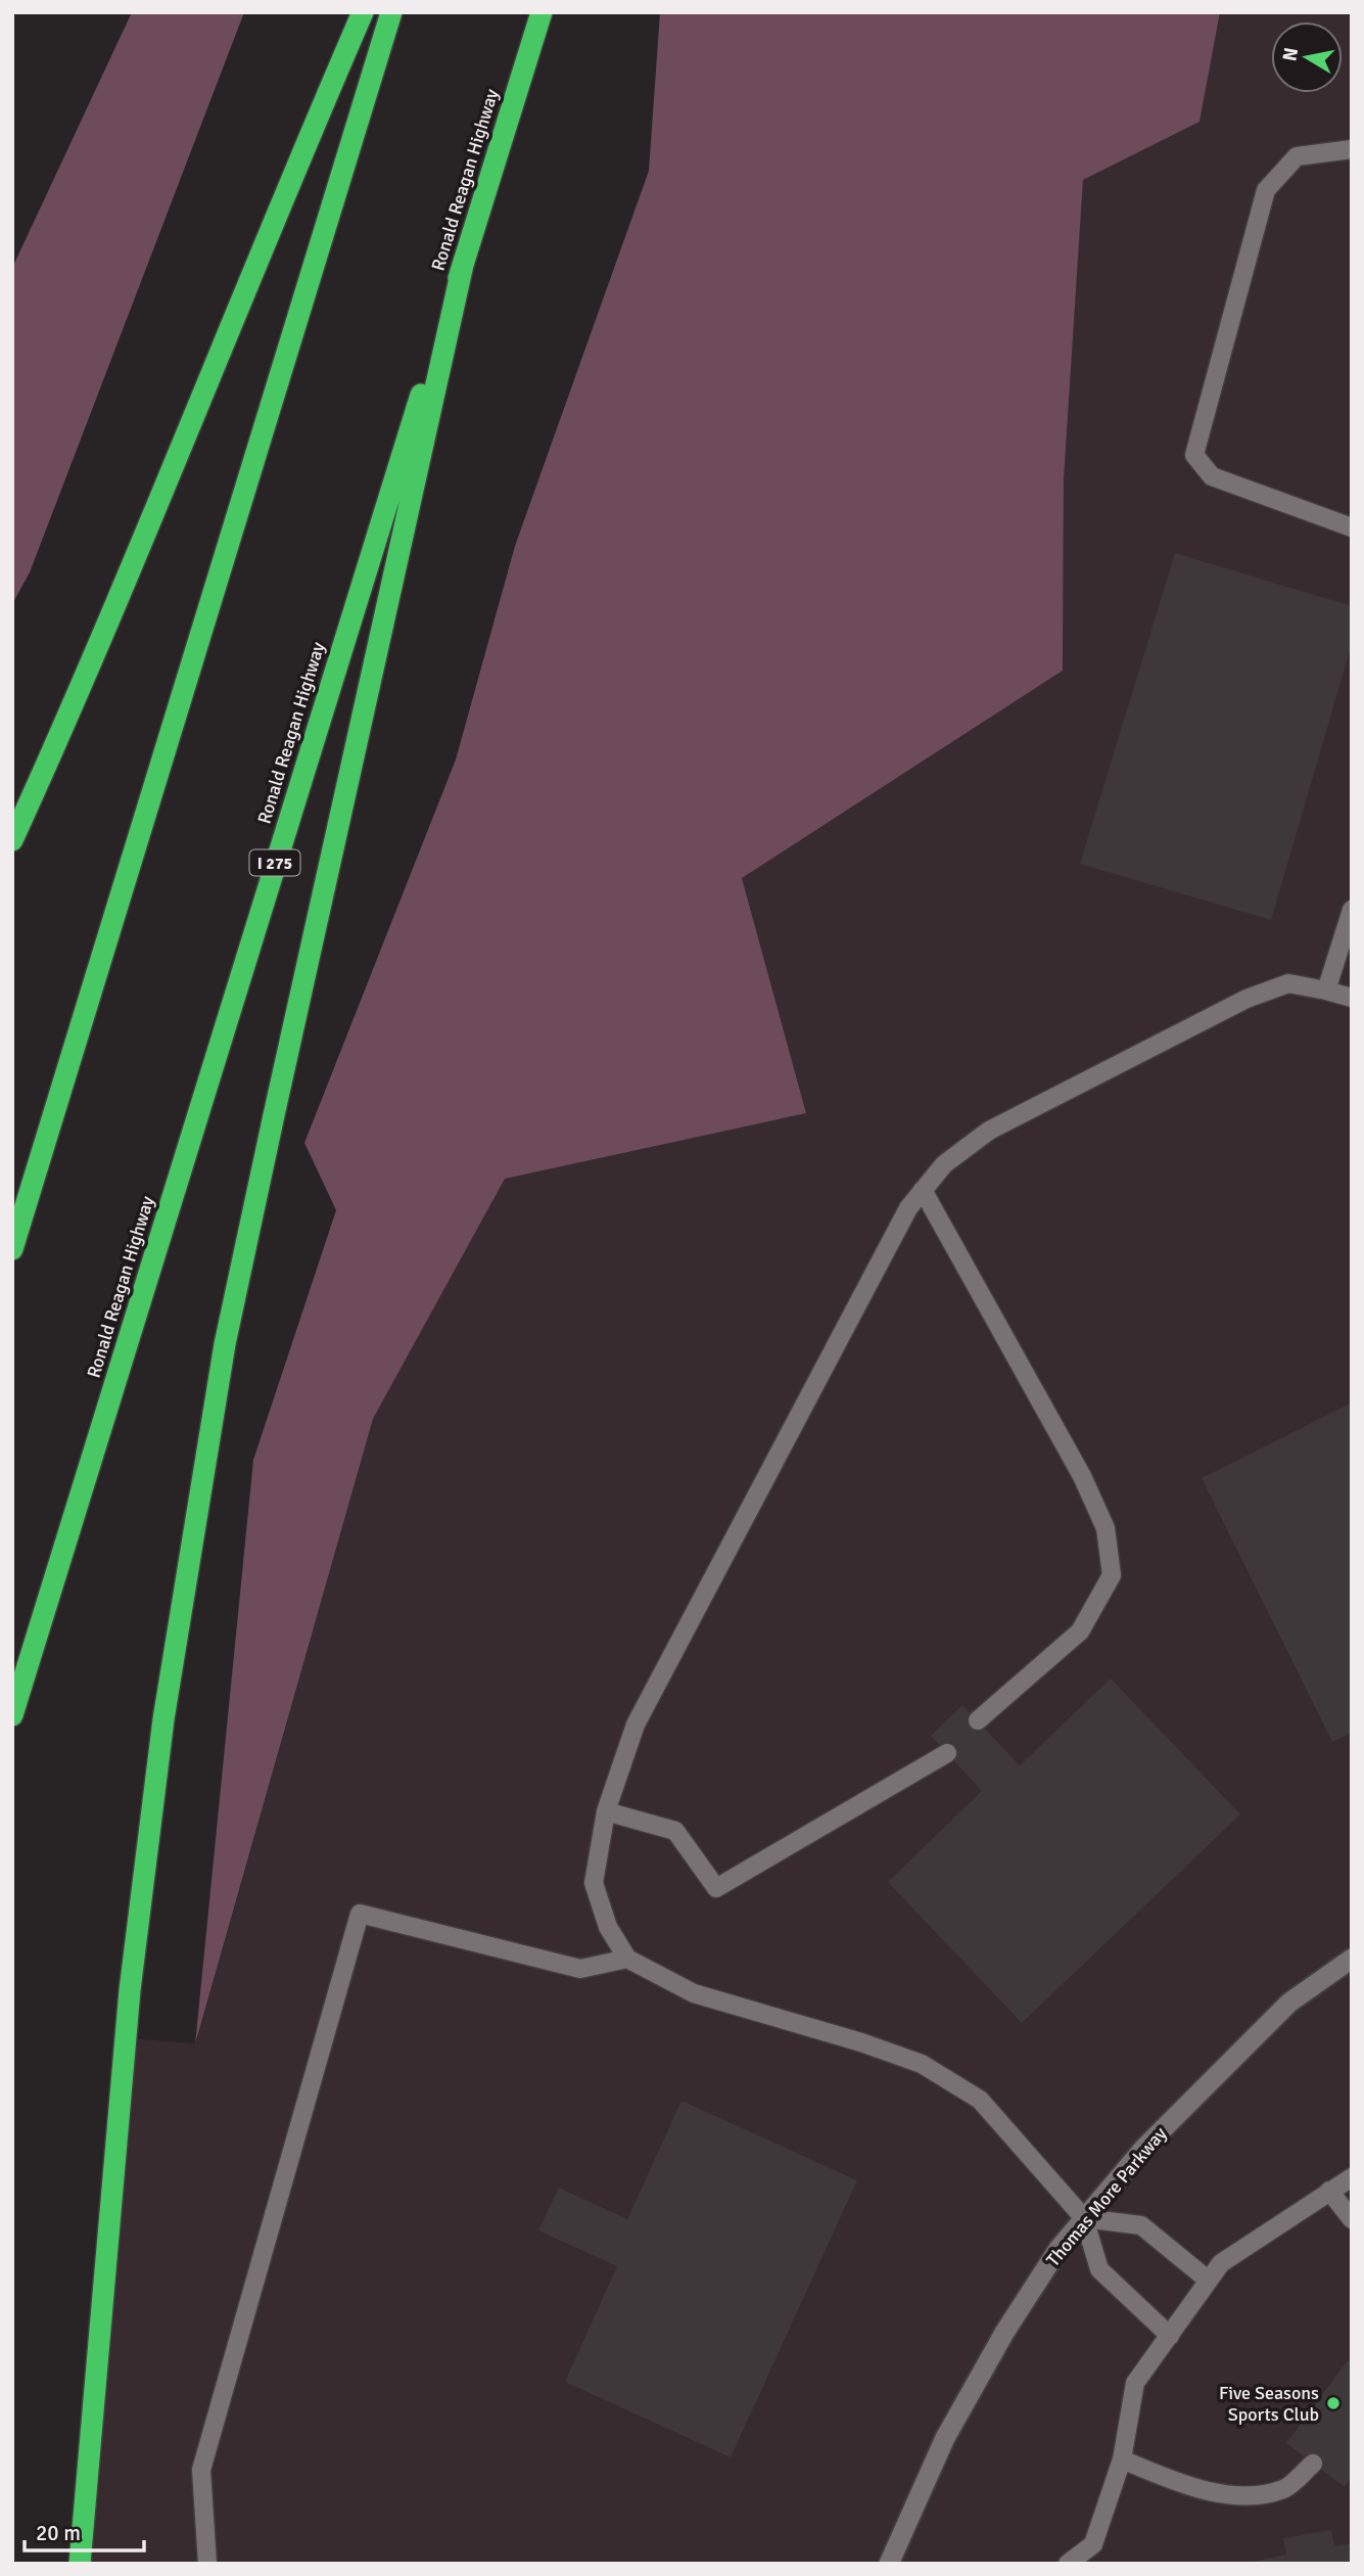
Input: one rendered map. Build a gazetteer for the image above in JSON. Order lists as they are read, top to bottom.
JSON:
{
  "streets": {
    "highway": ["Ronald Reagan Highway", "I 275"],
    "street": ["Thomas More Parkway"]
  },
  "places": ["Five Seasons Sports Club"],
  "scale_bar": "20 m",
  "north": "left"
}
